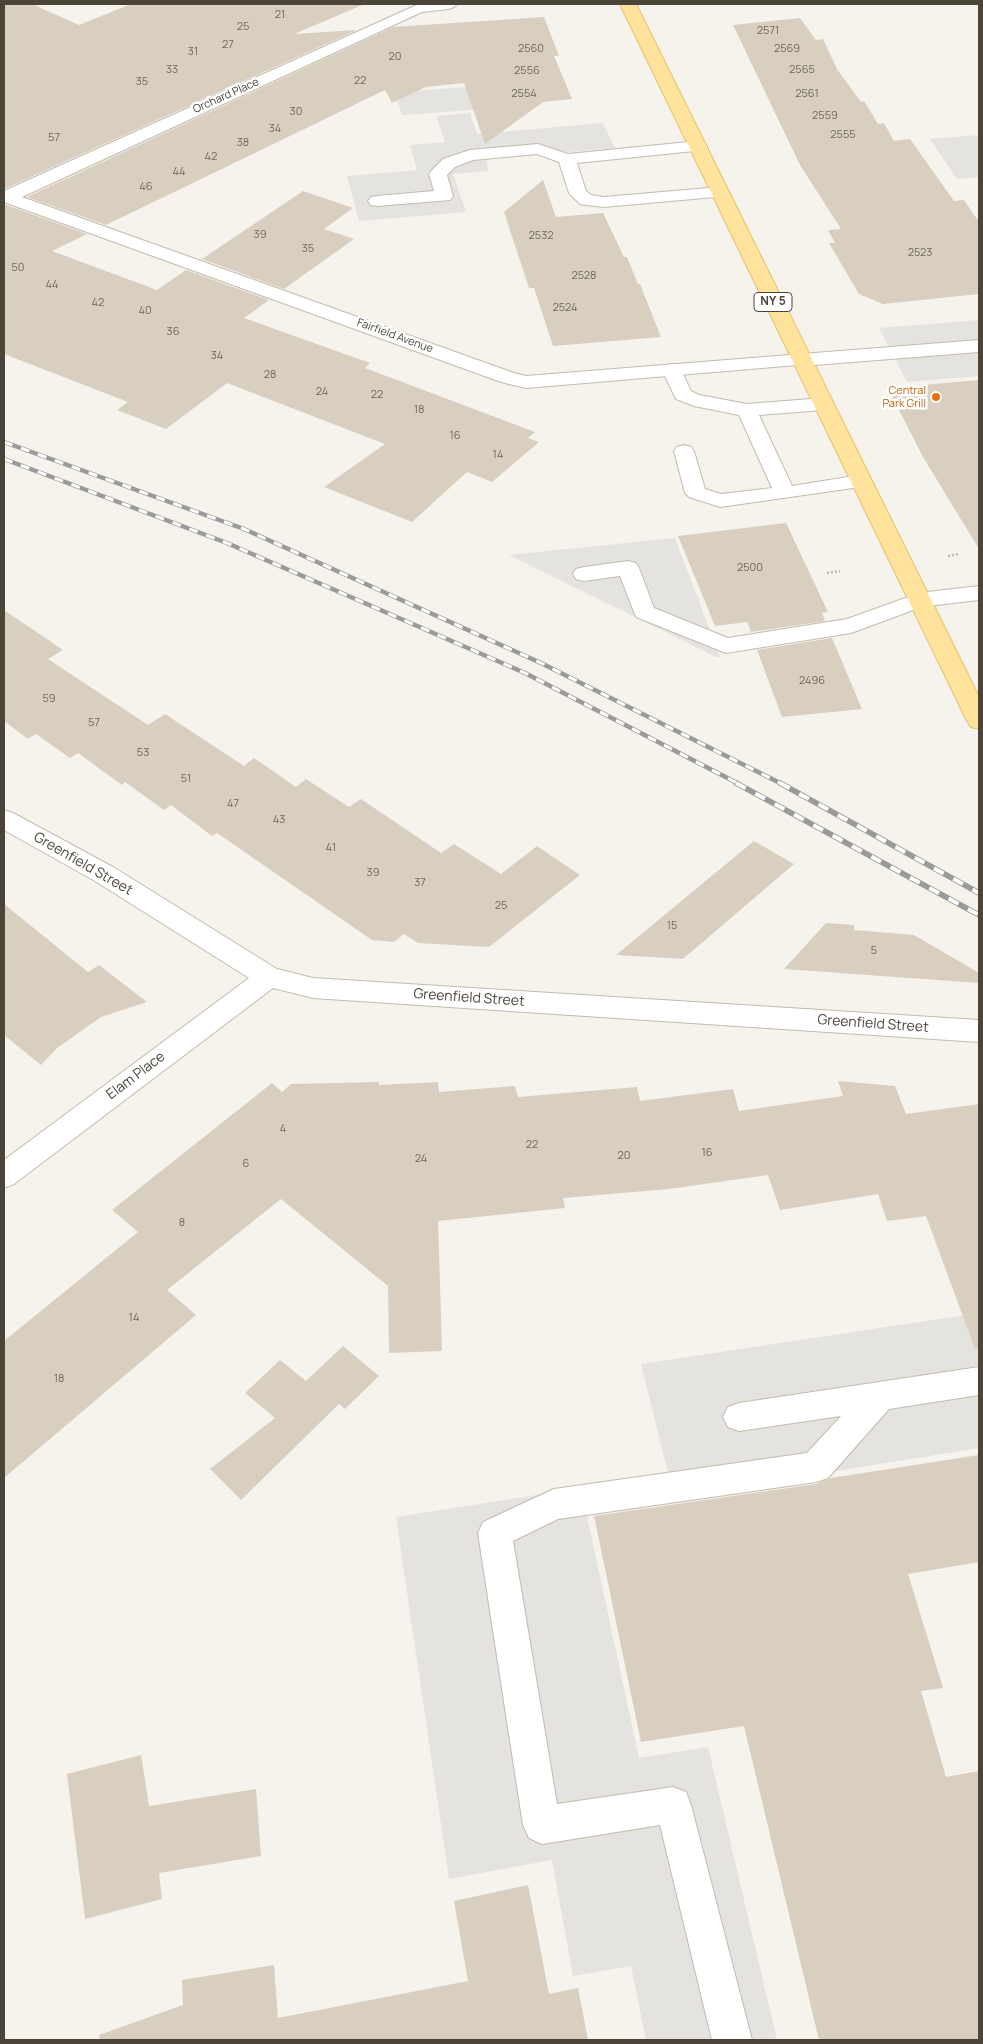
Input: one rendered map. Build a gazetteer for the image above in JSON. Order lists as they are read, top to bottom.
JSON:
{
  "streets": {
    "main road": ["NY 5"],
    "street": [
      "Orchard Place",
      "Fairfield Avenue",
      "Greenfield Street",
      "Elam Place"
    ]
  },
  "crossings": [
    ["Orchard Place", "Fairfield Avenue"],
    ["NY 5", "Fairfield Avenue"],
    ["Greenfield Street", "Elam Place"]
  ],
  "places": ["Central Park Grill"],
  "house_numbers": [
    "21",
    "25",
    "2571",
    "27",
    "2560",
    "2569",
    "31",
    "20",
    "33",
    "2565",
    "2556",
    "22",
    "35",
    "2554",
    "2561",
    "30",
    "2559",
    "34",
    "2555",
    "57",
    "38",
    "42",
    "44",
    "46",
    "39",
    "2532",
    "35",
    "2523",
    "50",
    "2528",
    "44",
    "42",
    "2524",
    "40",
    "36",
    "34",
    "28",
    "24",
    "22",
    "18",
    "16",
    "14",
    "2500",
    "2496",
    "59",
    "57",
    "53",
    "51",
    "47",
    "43",
    "41",
    "39",
    "37",
    "25",
    "15",
    "5",
    "4",
    "22",
    "16",
    "20",
    "24",
    "6",
    "8",
    "14",
    "18"
  ]
}
